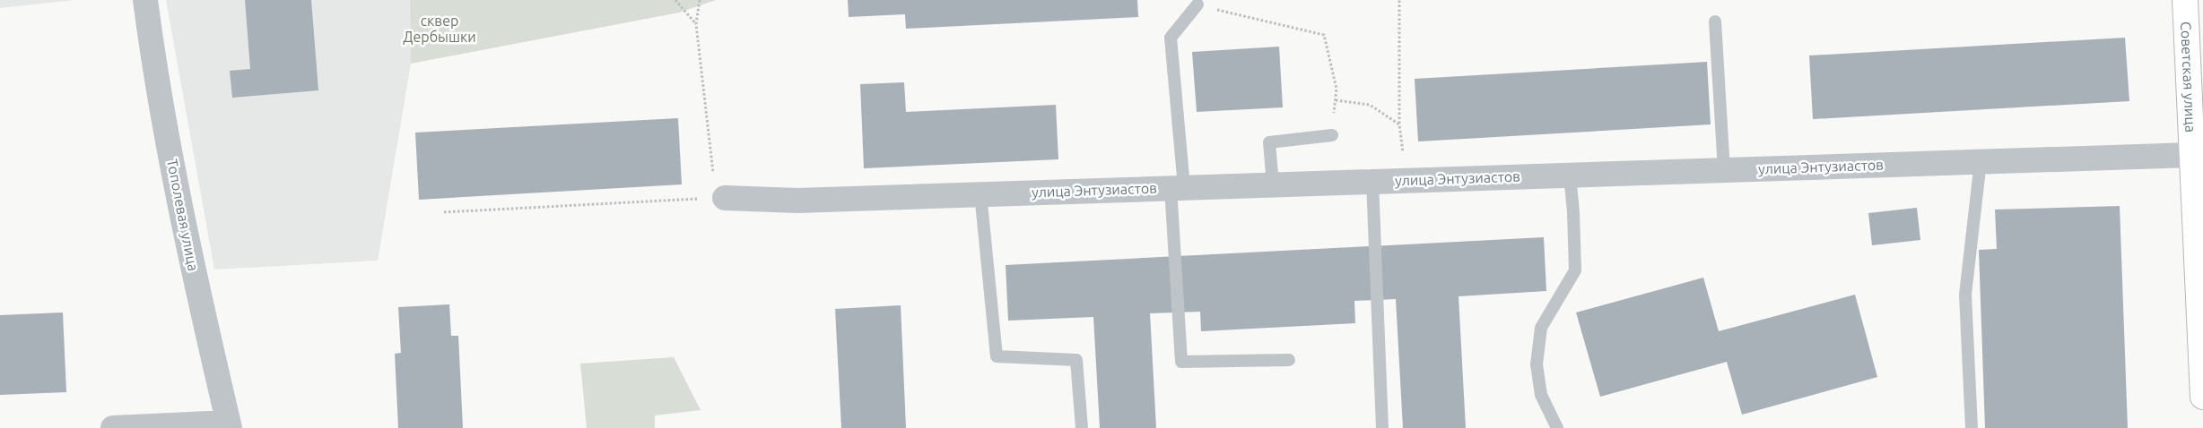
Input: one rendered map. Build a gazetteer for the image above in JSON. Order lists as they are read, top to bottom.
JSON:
{
  "streets": {
    "street": ["Советская улица", "улица Энтузиастов", "Тополевая улица"]
  },
  "crossings": [
    ["Советская улица", "улица Энтузиастов"]
  ],
  "parks": ["сквер Дербышки"]
}
